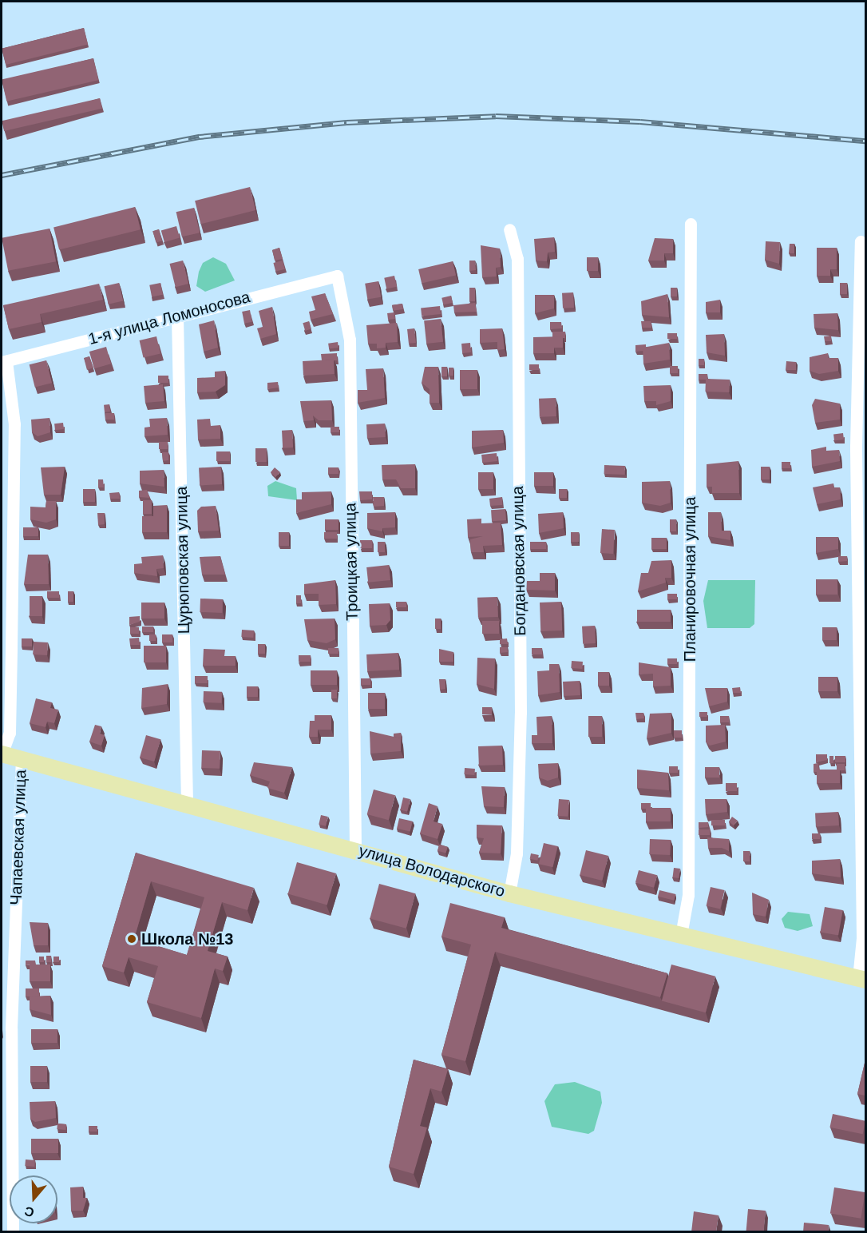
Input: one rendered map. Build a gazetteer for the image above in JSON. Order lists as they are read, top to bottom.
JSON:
{
  "streets": {
    "main road": ["улица Володарского"],
    "street": [
      "1-я улица Ломоносова",
      "Цурюповская улица",
      "Богдановская улица",
      "Троицкая улица",
      "Планировочная улица",
      "Чапаевская улица"
    ]
  },
  "crossings": [
    ["1-я улица Ломоносова", "Цурюповская улица"],
    ["1-я улица Ломоносова", "Троицкая улица"],
    ["Цурюповская улица", "улица Володарского"],
    ["Богдановская улица", "улица Володарского"],
    ["Троицкая улица", "улица Володарского"],
    ["Планировочная улица", "улица Володарского"],
    ["Чапаевская улица", "улица Володарского"]
  ],
  "places": ["Школа №13"],
  "north": "bottom"
}
